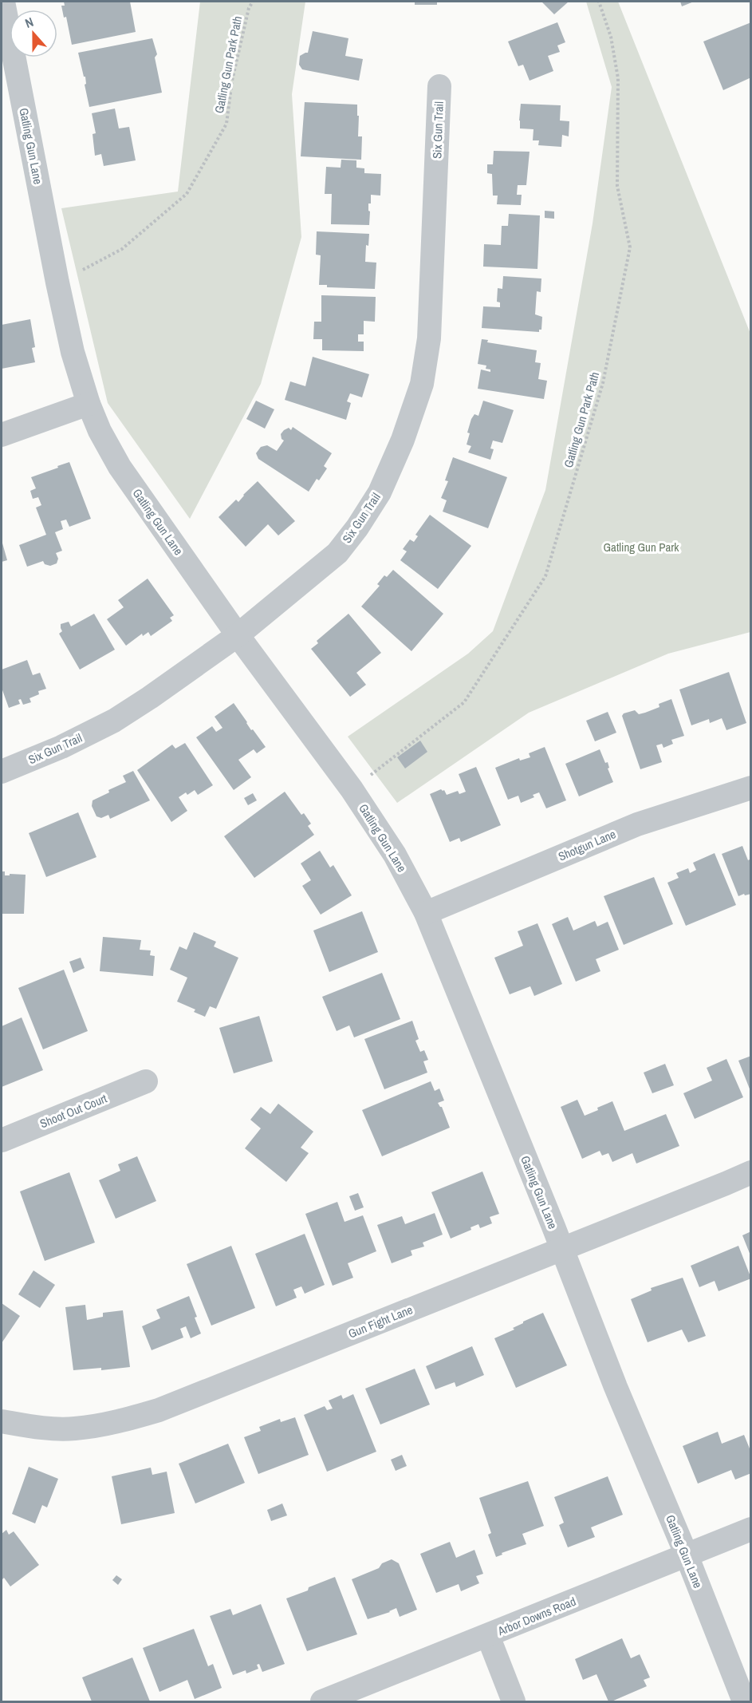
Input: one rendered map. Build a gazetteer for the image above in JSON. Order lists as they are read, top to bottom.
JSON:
{
  "streets": {
    "street": [
      "Six Gun Trail",
      "Gatling Gun Lane",
      "Shotgun Lane",
      "Shoot Out Court",
      "Gun Fight Lane",
      "Arbor Downs Road"
    ],
    "path": ["Gatling Gun Park Path"]
  },
  "crossings": [
    ["Six Gun Trail", "Gatling Gun Lane"],
    ["Gatling Gun Lane", "Shotgun Lane"],
    ["Gatling Gun Lane", "Gun Fight Lane"],
    ["Gatling Gun Lane", "Arbor Downs Road"]
  ],
  "parks": ["Gatling Gun Park"],
  "north": "top"
}
